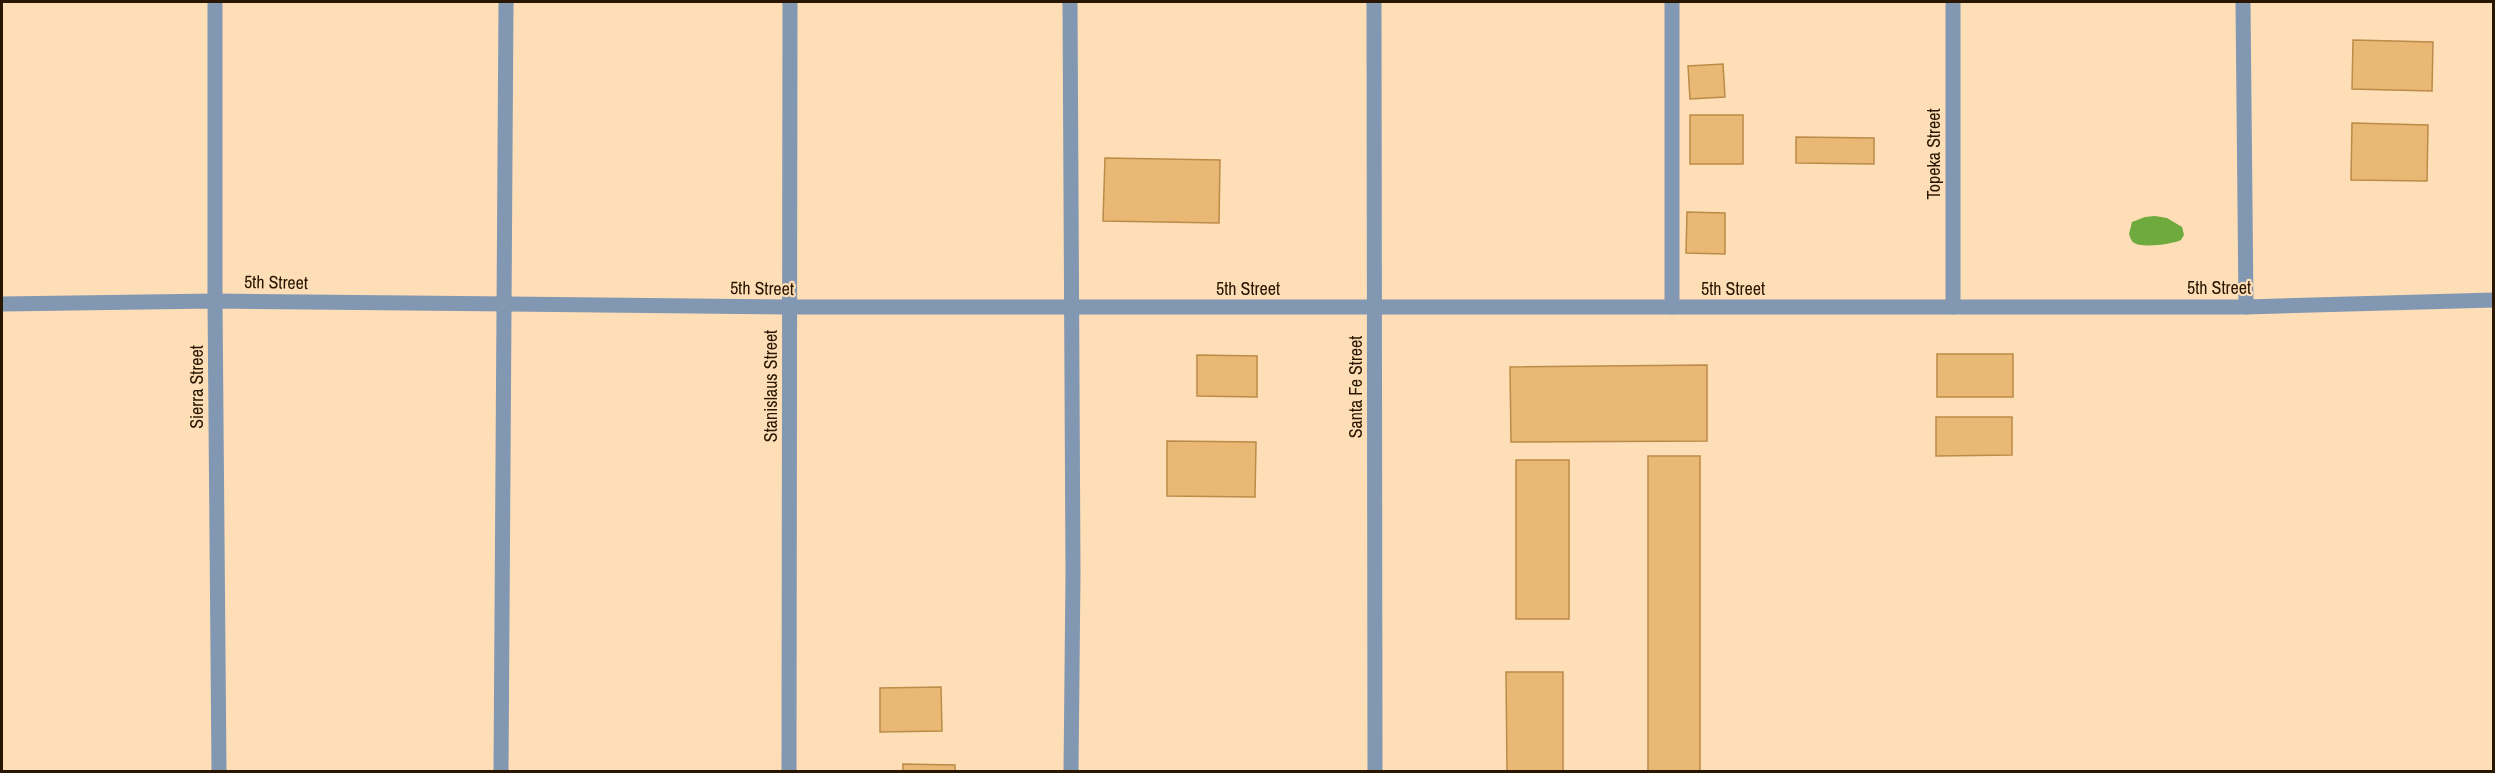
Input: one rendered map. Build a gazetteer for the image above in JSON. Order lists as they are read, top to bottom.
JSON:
{
  "streets": {
    "street": [
      "Topeka Street",
      "5th Street",
      "Stanislaus Street",
      "Sierra Street",
      "Santa Fe Street"
    ]
  },
  "crossings": [
    ["Topeka Street", "5th Street"],
    ["5th Street", "Stanislaus Street"],
    ["5th Street", "Sierra Street"],
    ["5th Street", "Santa Fe Street"]
  ]
}
